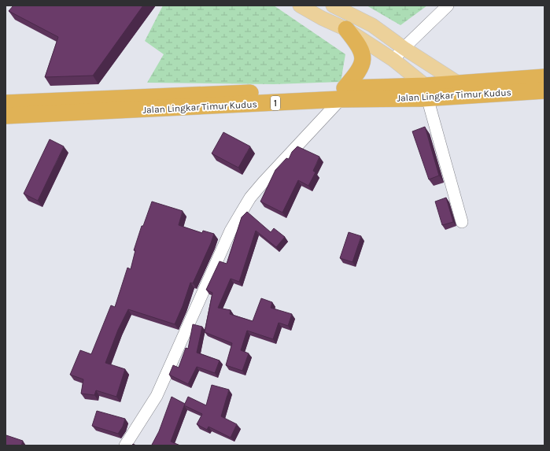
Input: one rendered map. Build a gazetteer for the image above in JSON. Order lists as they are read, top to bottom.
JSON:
{
  "streets": {
    "highway": ["Jalan Lingkar Timur Kudus", "1"]
  }
}
